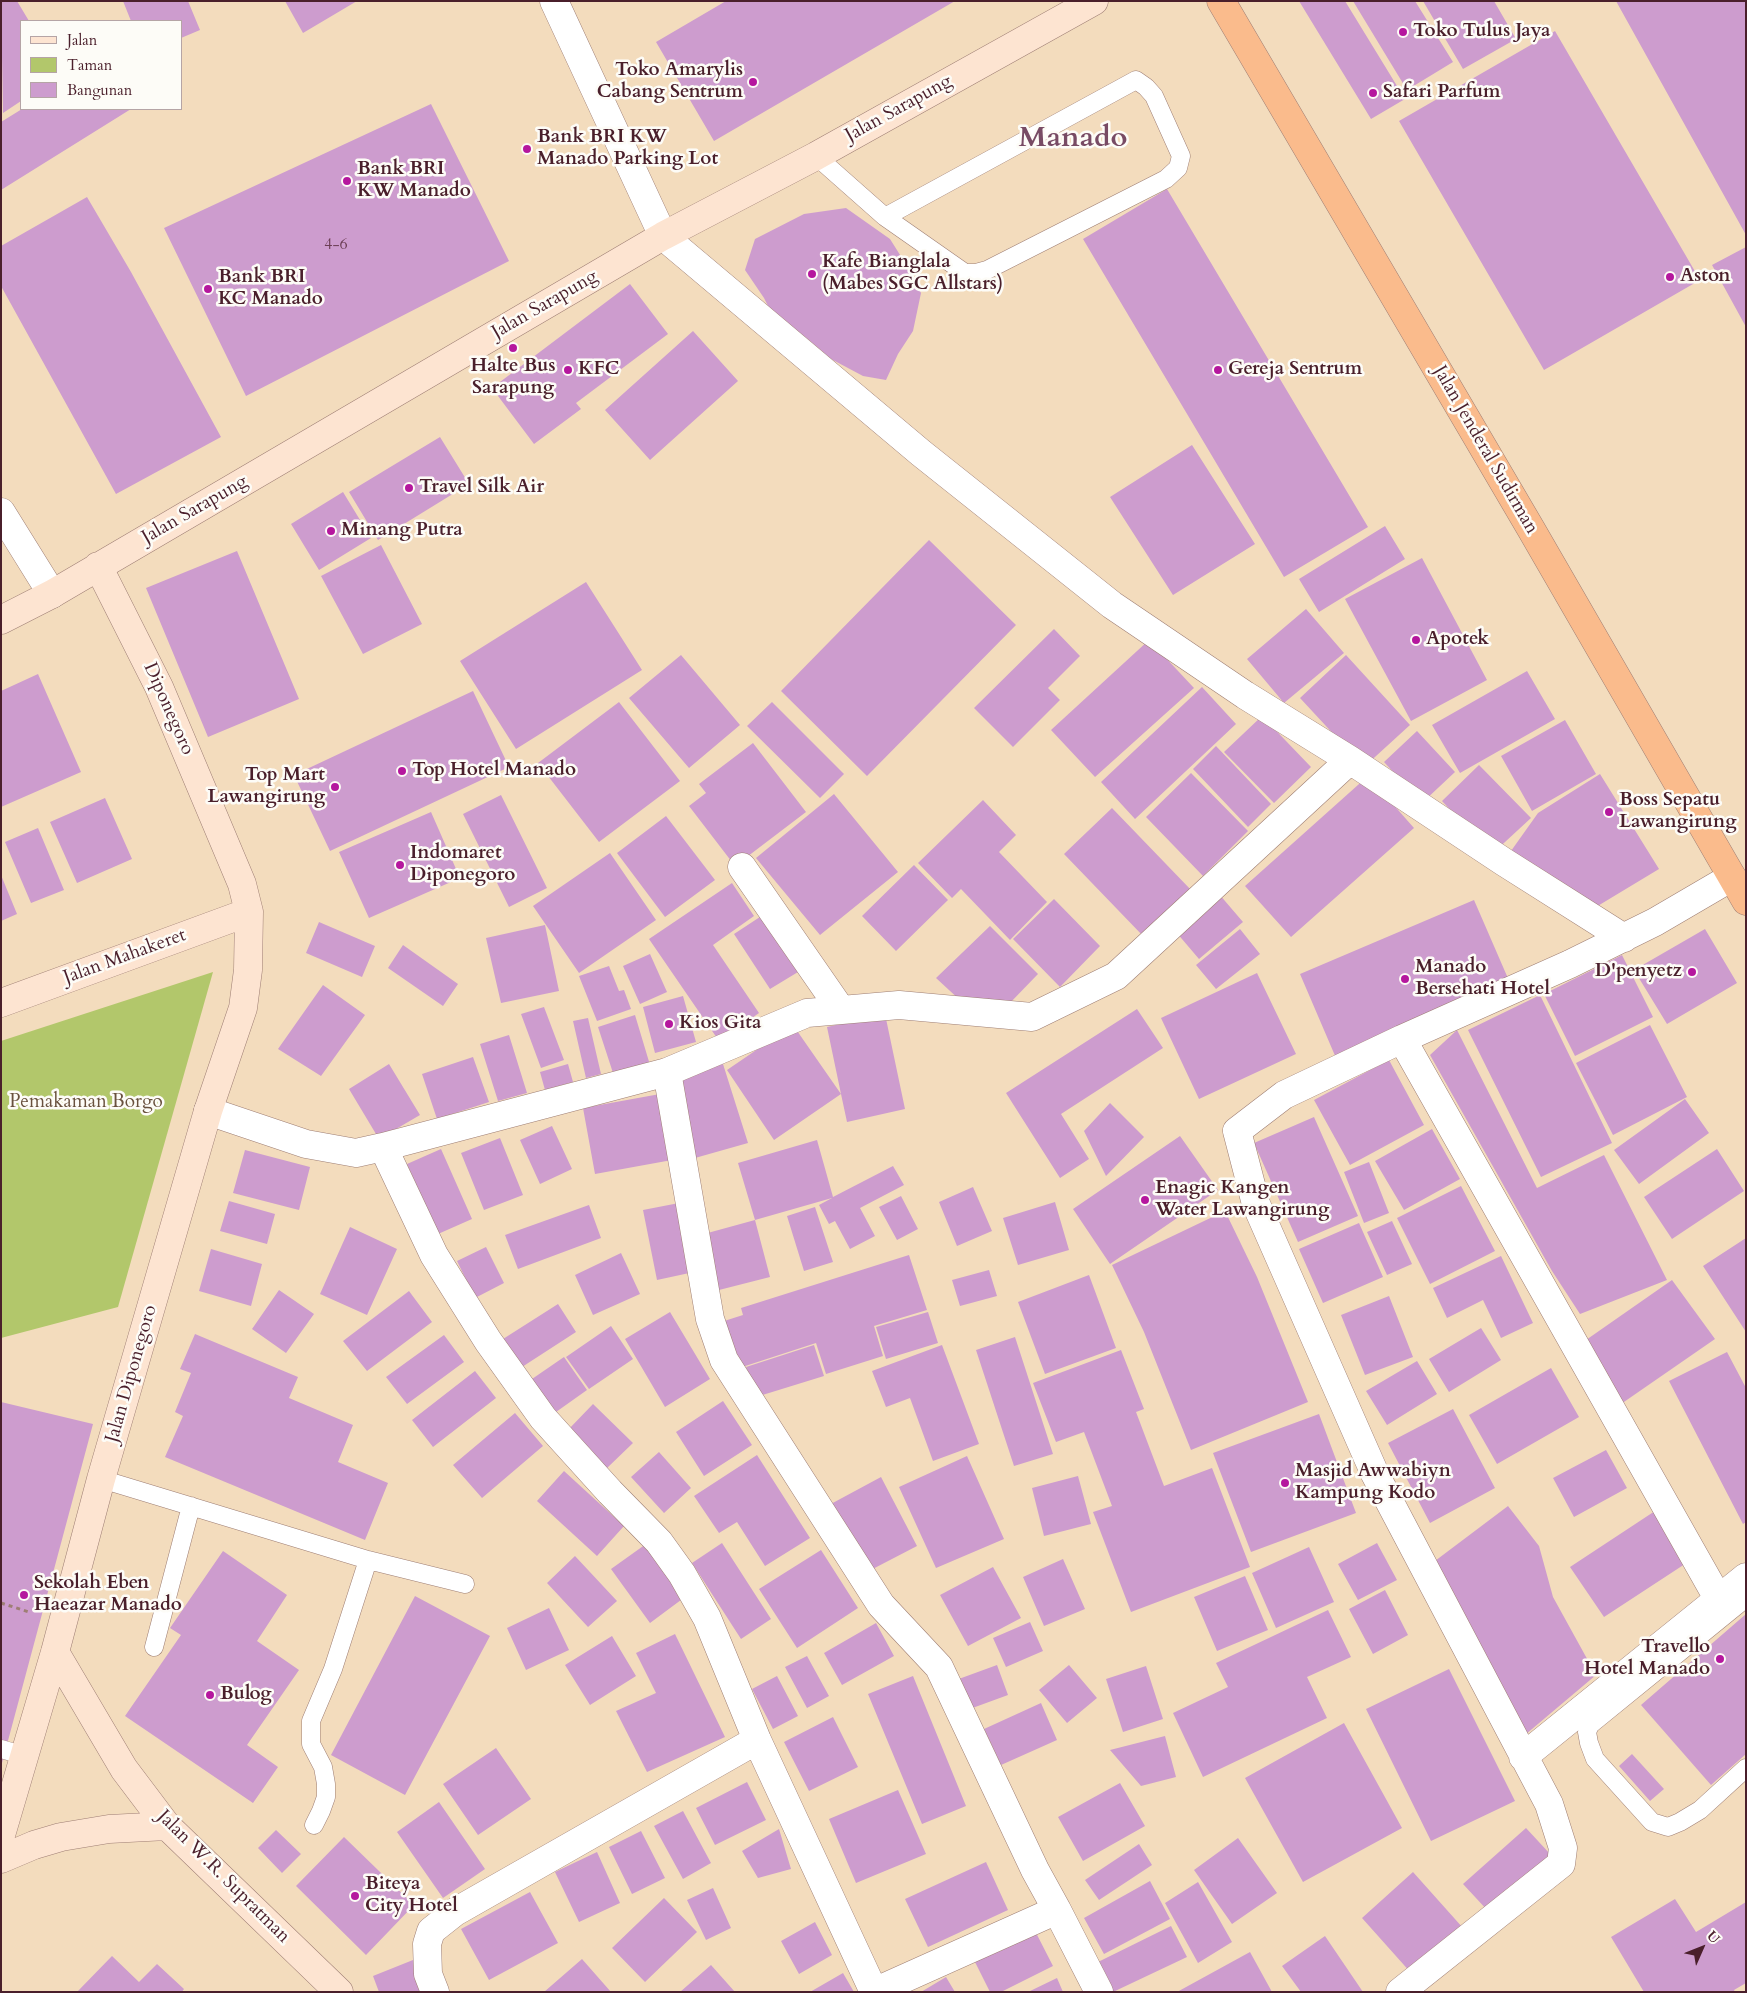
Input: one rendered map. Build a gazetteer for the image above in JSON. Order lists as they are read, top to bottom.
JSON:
{
  "streets": {
    "highway": ["Jalan Jenderal Sudirman"],
    "main road": [
      "Jalan Sarapung",
      "Diponegoro",
      "Jalan Mahakeret",
      "Jalan Diponegoro",
      "Jalan W.R. Supratman"
    ]
  },
  "crossings": [
    ["Jalan Sarapung", "Diponegoro"],
    ["Diponegoro", "Jalan Mahakeret"],
    ["Diponegoro", "Jalan Diponegoro"],
    ["Jalan Mahakeret", "Jalan Diponegoro"],
    ["Jalan Diponegoro", "Jalan W.R. Supratman"]
  ],
  "districts": ["Manado"],
  "parks": ["Pemakaman Borgo"],
  "places": [
    "Toko Tulus Jaya",
    "Toko Amarylis Cabang Sentrum",
    "Safari Parfum",
    "Bank BRI KW Manado Parking Lot",
    "Bank BRI KW Manado",
    "Kafe Bianglala (Mabes SGC Allstars)",
    "Aston",
    "Bank BRI KC Manado",
    "Halte Bus Sarapung",
    "KFC",
    "Gereja Sentrum",
    "Travel Silk Air",
    "Minang Putra",
    "Apotek",
    "Top Hotel Manado",
    "Top Mart Lawangirung",
    "Boss Sepatu Lawangirung",
    "Indomaret Diponegoro",
    "D'penyetz",
    "Manado Bersehati Hotel",
    "Kios Gita",
    "Enagic Kangen Water Lawangirung",
    "Masjid Awwabiyn Kampung Kodo",
    "Sekolah Eben Haeazar Manado",
    "Travello Hotel Manado",
    "Bulog",
    "Biteya City Hotel"
  ],
  "house_numbers": ["4-6"],
  "legend": ["Jalan", "Taman", "Bangunan"],
  "north": "top right"
}
